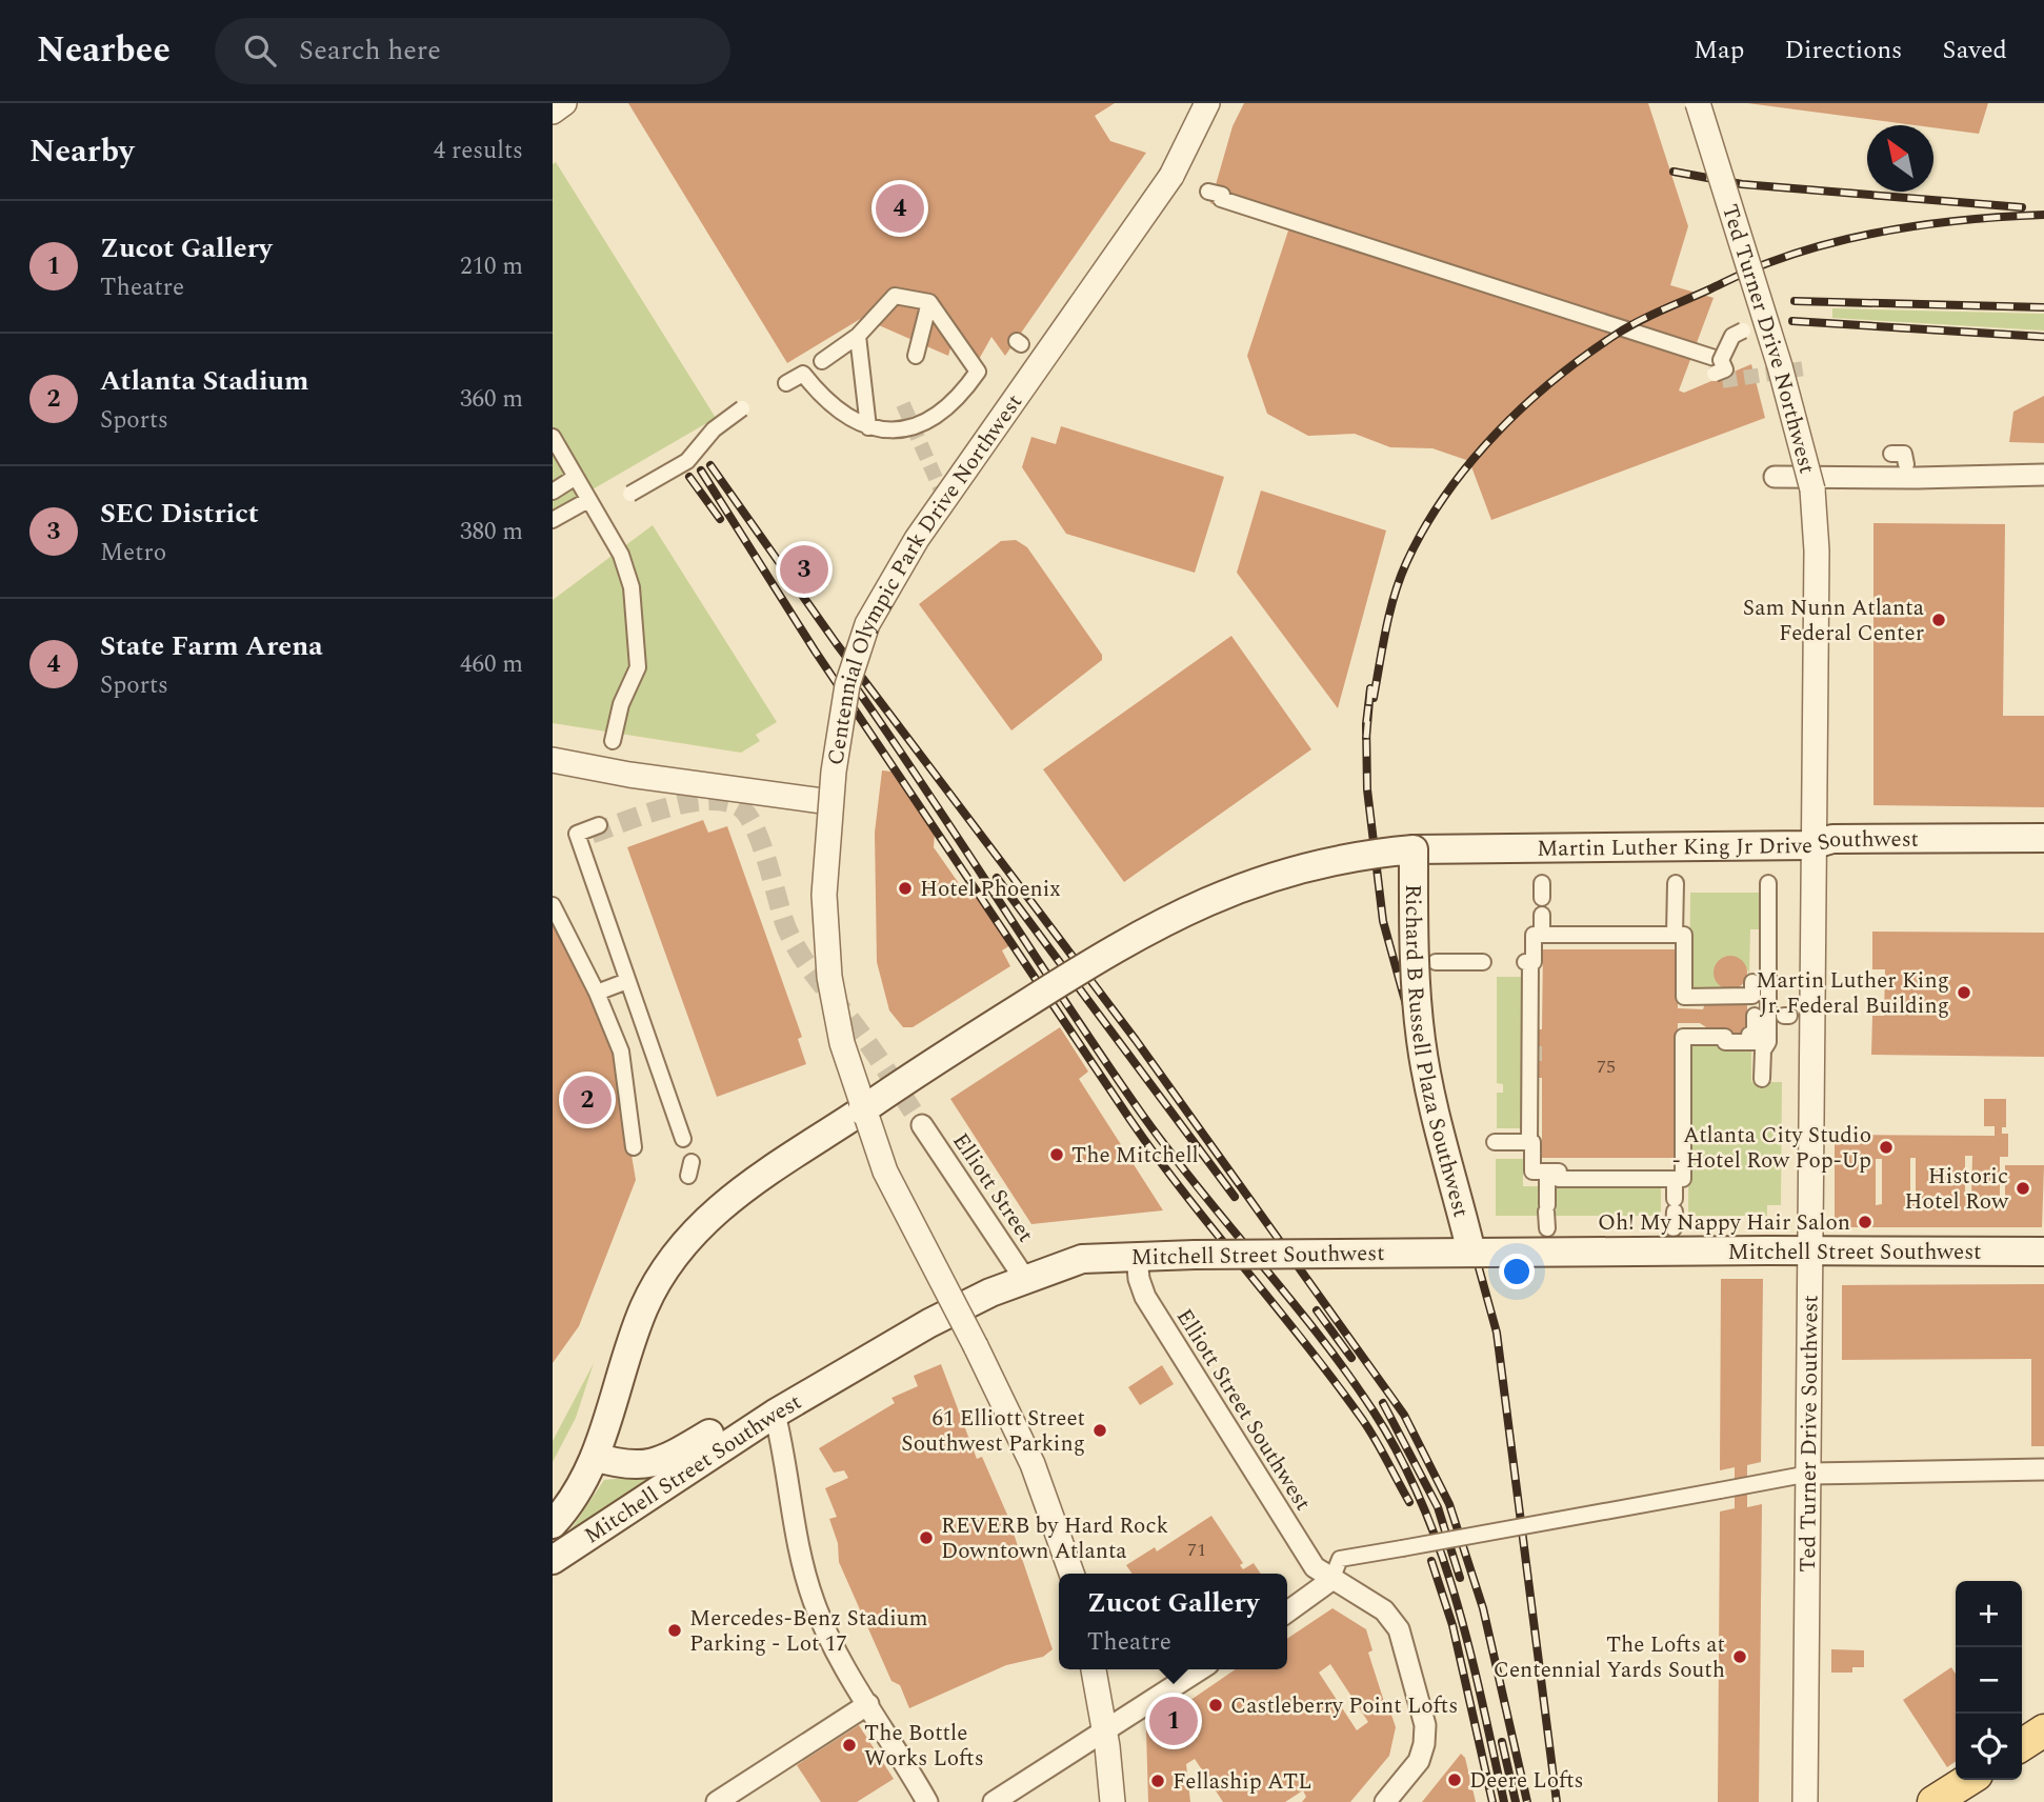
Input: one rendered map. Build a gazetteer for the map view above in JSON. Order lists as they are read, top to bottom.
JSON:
{
  "streets": {
    "main road": ["Martin Luther King Jr Drive Southwest", "Richard B Russell Plaza Southwest", "Mitchell Street Southwest"],
    "street": [
      "Ted Turner Drive Northwest",
      "Centennial Olympic Park Drive Northwest",
      "Elliott Street",
      "Elliott Street Southwest",
      "Ted Turner Drive Southwest"
    ]
  },
  "crossings": [
    ["Ted Turner Drive Northwest", "Martin Luther King Jr Drive Southwest"],
    ["Ted Turner Drive Northwest", "Ted Turner Drive Southwest"],
    ["Centennial Olympic Park Drive Northwest", "Martin Luther King Jr Drive Southwest"],
    ["Martin Luther King Jr Drive Southwest", "Richard B Russell Plaza Southwest"],
    ["Martin Luther King Jr Drive Southwest", "Ted Turner Drive Southwest"],
    ["Richard B Russell Plaza Southwest", "Mitchell Street Southwest"],
    ["Elliott Street", "Mitchell Street Southwest"],
    ["Mitchell Street Southwest", "Elliott Street Southwest"],
    ["Mitchell Street Southwest", "Ted Turner Drive Southwest"]
  ],
  "places": [
    "Sam Nunn Atlanta Federal Center",
    "Hotel Phoenix",
    "Martin Luther King Jr. Federal Building",
    "Atlanta City Studio - Hotel Row Pop-Up",
    "The Mitchell",
    "Historic Hotel Row",
    "Oh! My Nappy Hair Salon",
    "61 Elliott Street Southwest Parking",
    "REVERB by Hard Rock Downtown Atlanta",
    "Mercedes-Benz Stadium Parking - Lot 17",
    "The Lofts at Centennial Yards South",
    "Castleberry Point Lofts",
    "The Bottle Works Lofts",
    "Deere Lofts",
    "Fellaship ATL"
  ],
  "house_numbers": ["75", "71"],
  "north": "top left",
  "page": {
    "header": "Nearbee",
    "search": "Search here",
    "nav": ["Map", "Directions", "Saved"],
    "heading": ["Nearby", "4 results"],
    "pins": [
      "4",
      "3",
      "2",
      "1"
    ],
    "list": [
      {
        "mark": "1",
        "name": "Zucot Gallery",
        "note": "Theatre",
        "value": "210 m"
      },
      {
        "mark": "2",
        "name": "Atlanta Stadium",
        "note": "Sports",
        "value": "360 m"
      },
      {
        "mark": "3",
        "name": "SEC District",
        "note": "Metro",
        "value": "380 m"
      },
      {
        "mark": "4",
        "name": "State Farm Arena",
        "note": "Sports",
        "value": "460 m"
      }
    ],
    "popup": ["Zucot Gallery", "Theatre"],
    "map_buttons": ["+", "−"]
  }
}
